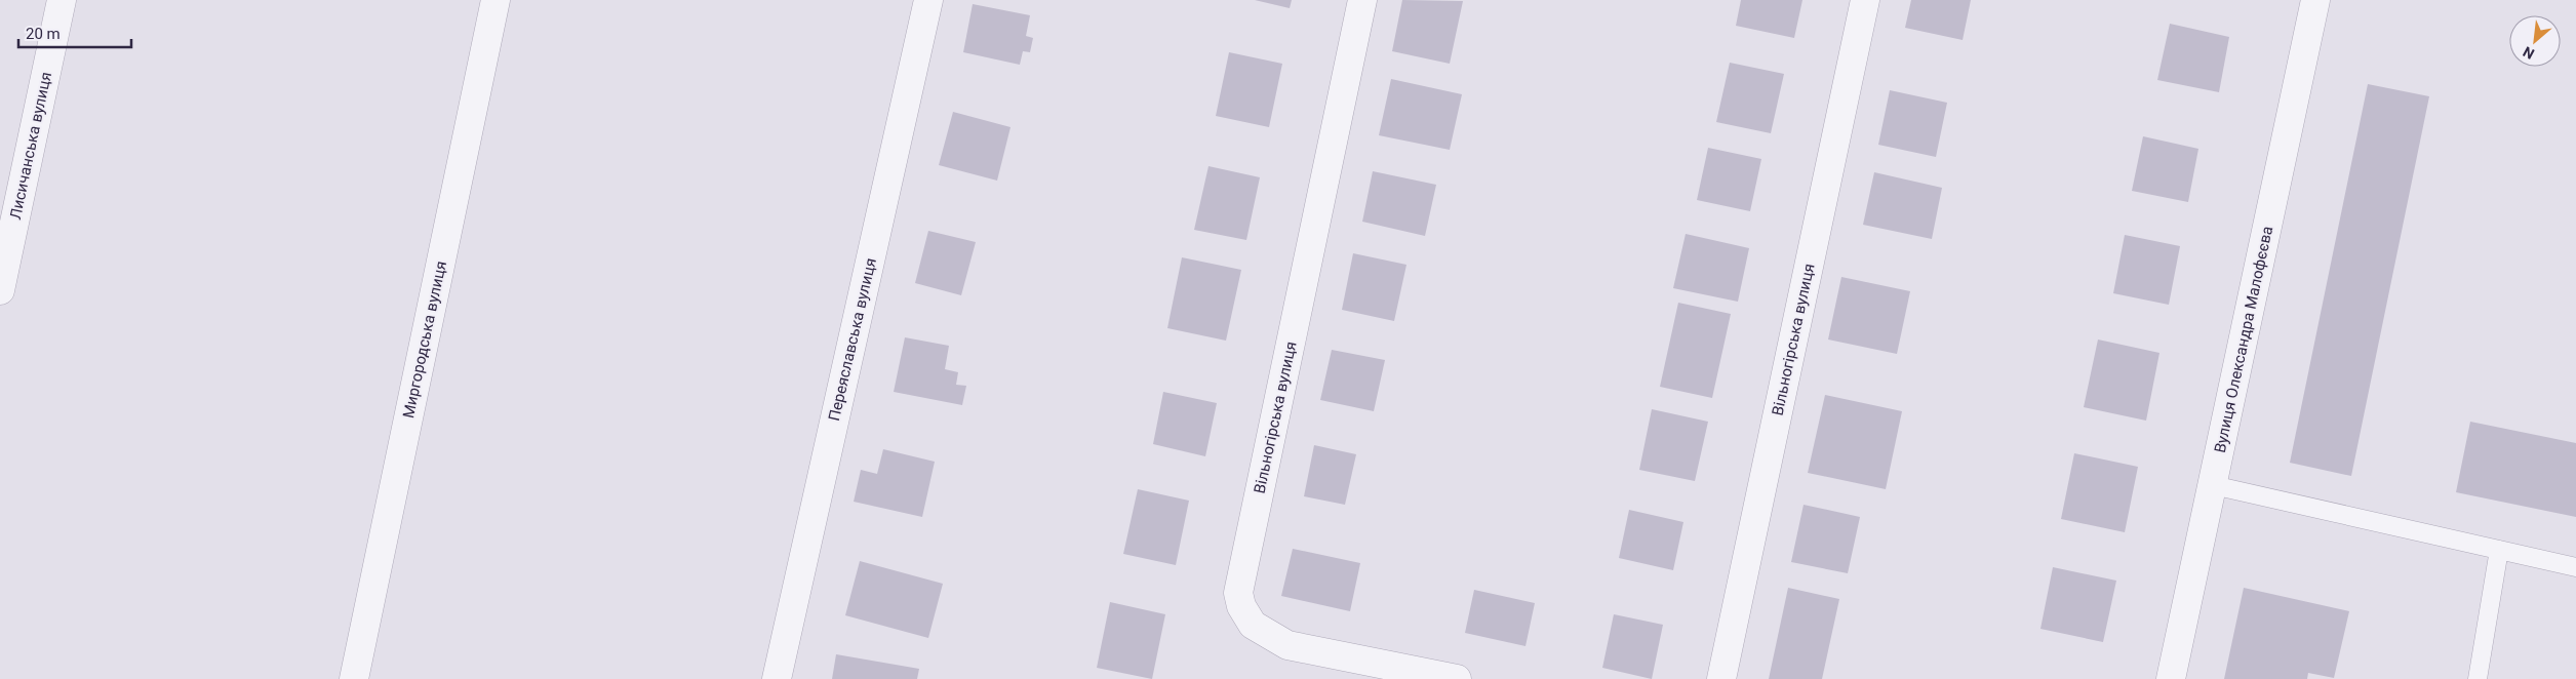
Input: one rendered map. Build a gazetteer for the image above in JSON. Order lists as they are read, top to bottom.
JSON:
{
  "streets": {
    "street": [
      "Лисичанська вулиця",
      "Миргородська вулиця",
      "Переяславська вулиця",
      "Вільногірська вулиця",
      "Вулиця Олександра Малофєєва"
    ]
  },
  "scale_bar": "20 m",
  "north": "bottom left"
}
